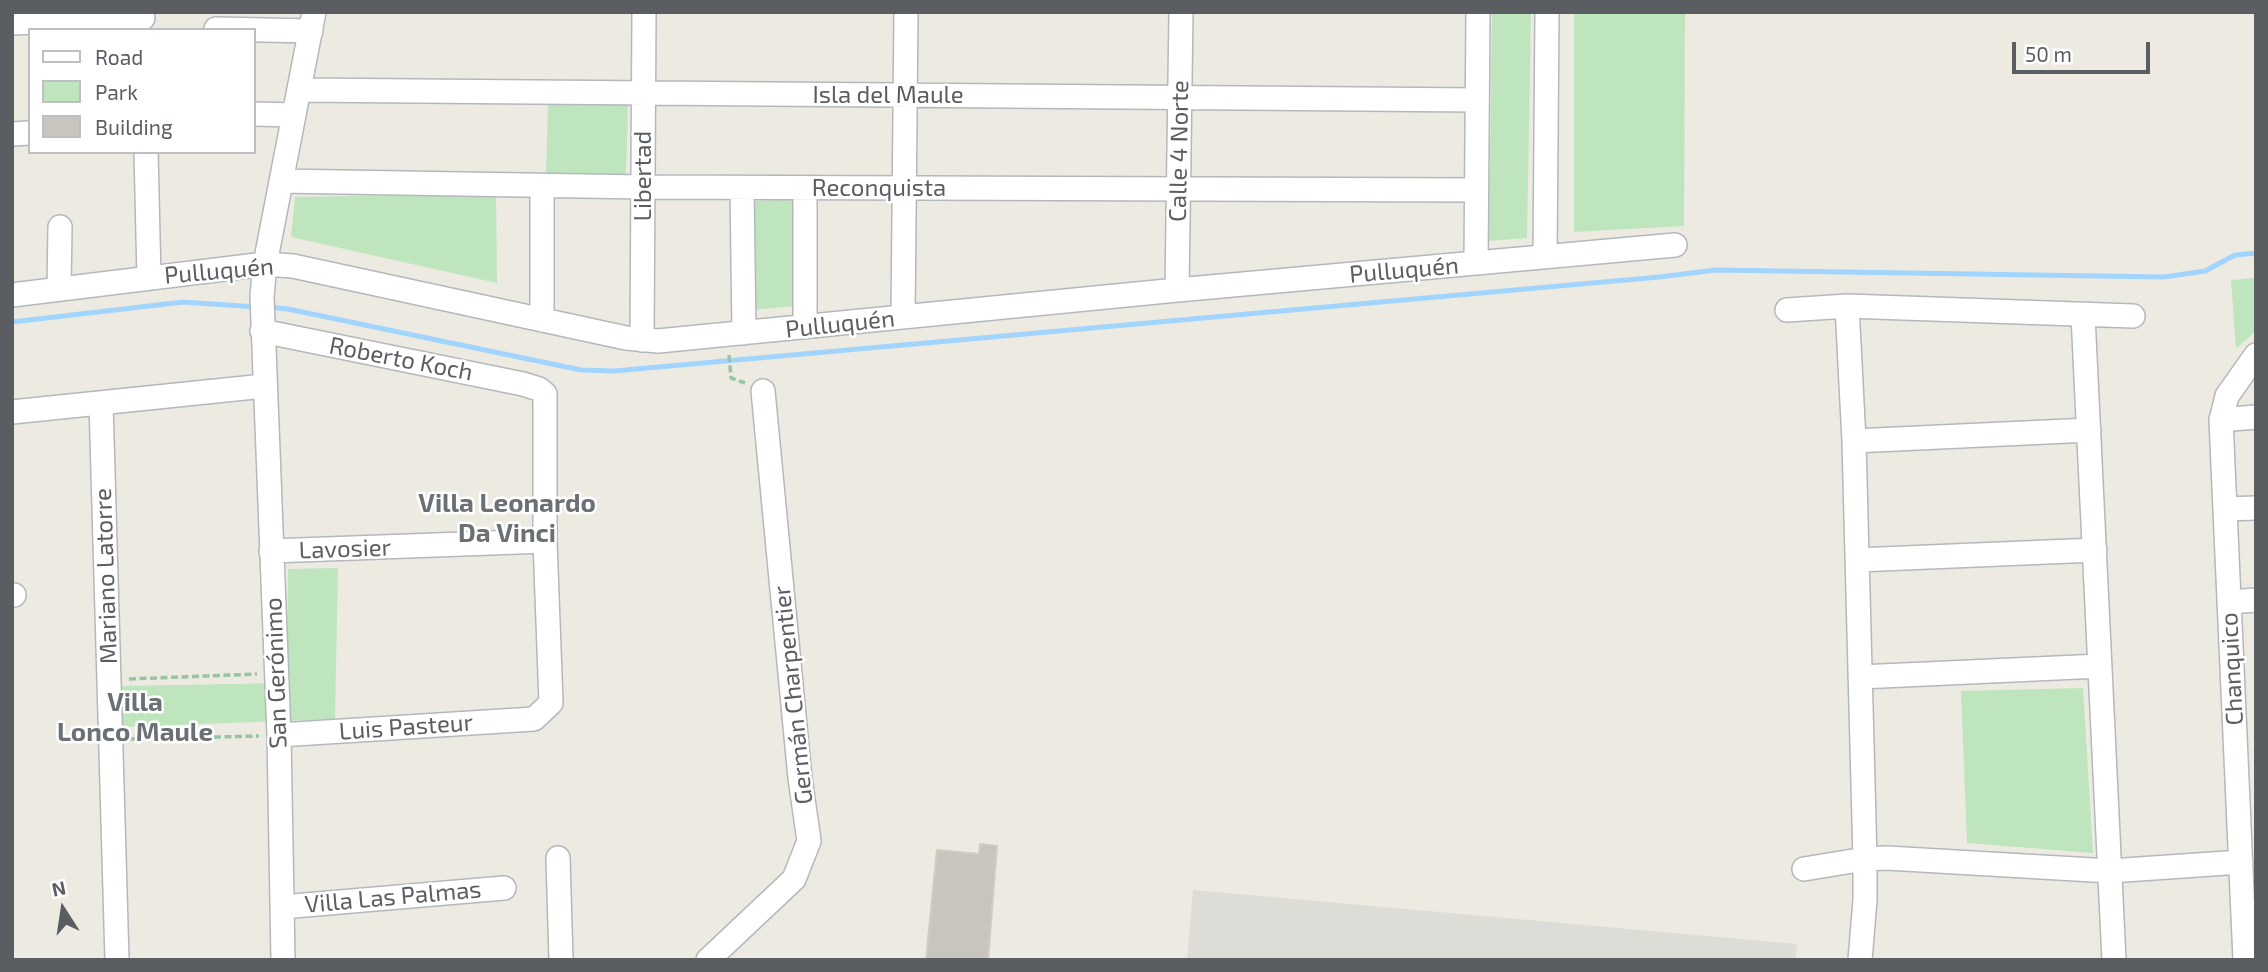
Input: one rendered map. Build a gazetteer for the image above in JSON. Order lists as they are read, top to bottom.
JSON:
{
  "streets": {
    "street": [
      "Isla del Maule",
      "Calle 4 Norte",
      "Libertad",
      "Reconquista",
      "Pulluquén",
      "Roberto Koch",
      "Lavosier",
      "Mariano Latorre",
      "Chanquico",
      "San Gerónimo",
      "Germán Charpentier",
      "Luis Pasteur",
      "Villa Las Palmas"
    ]
  },
  "crossings": [
    ["Isla del Maule", "Calle 4 Norte"],
    ["Isla del Maule", "Libertad"],
    ["Isla del Maule", "San Gerónimo"],
    ["Calle 4 Norte", "Reconquista"],
    ["Calle 4 Norte", "Pulluquén"],
    ["Libertad", "Reconquista"],
    ["Libertad", "Pulluquén"],
    ["Reconquista", "San Gerónimo"],
    ["Pulluquén", "San Gerónimo"],
    ["Roberto Koch", "Lavosier"],
    ["Roberto Koch", "San Gerónimo"],
    ["Roberto Koch", "Luis Pasteur"],
    ["Lavosier", "San Gerónimo"],
    ["Lavosier", "Luis Pasteur"],
    ["San Gerónimo", "Luis Pasteur"],
    ["San Gerónimo", "Villa Las Palmas"]
  ],
  "districts": ["Villa Leonardo Da Vinci", "Villa Lonco Maule"],
  "legend": ["Road", "Park", "Building"],
  "scale_bar": "50 m",
  "north": "top"
}
